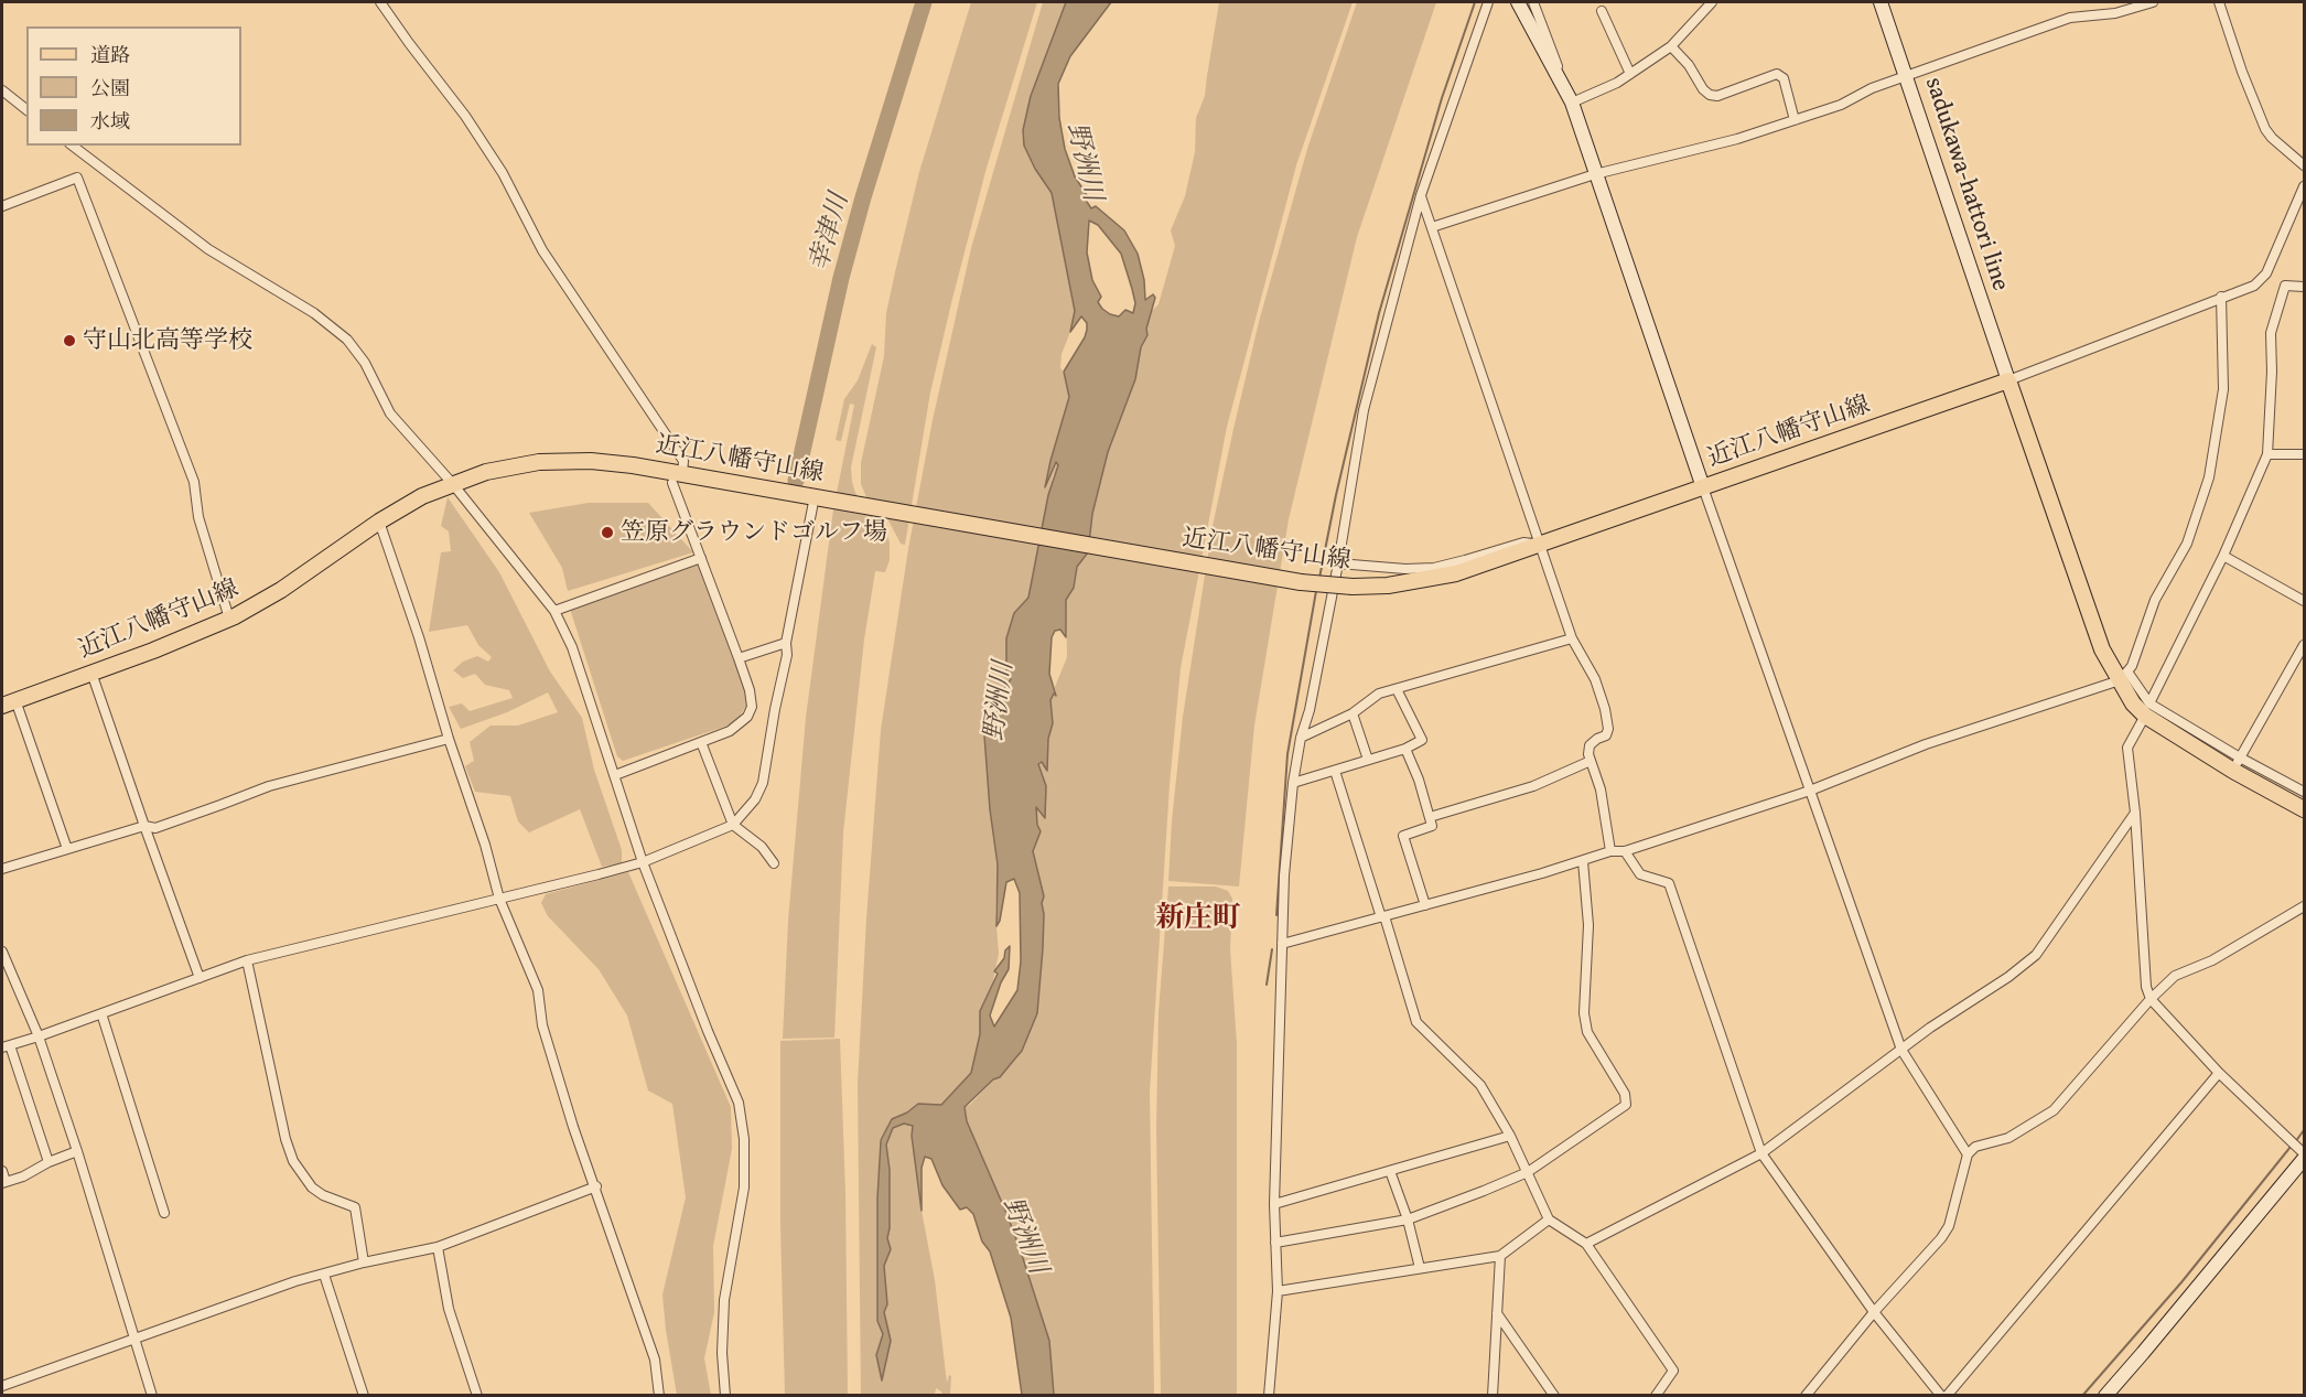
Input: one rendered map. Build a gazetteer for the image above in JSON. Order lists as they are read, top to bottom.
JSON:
{
  "streets": {
    "main road": ["近江八幡守山線"],
    "street": ["sadukawa-hattori line"]
  },
  "crossings": [
    ["sadukawa-hattori line", "近江八幡守山線"]
  ],
  "districts": ["新庄町"],
  "water": ["野洲川", "幸津川"],
  "places": ["守山北高等学校", "笠原グラウンドゴルフ場"],
  "legend": ["道路", "公園", "水域"]
}
